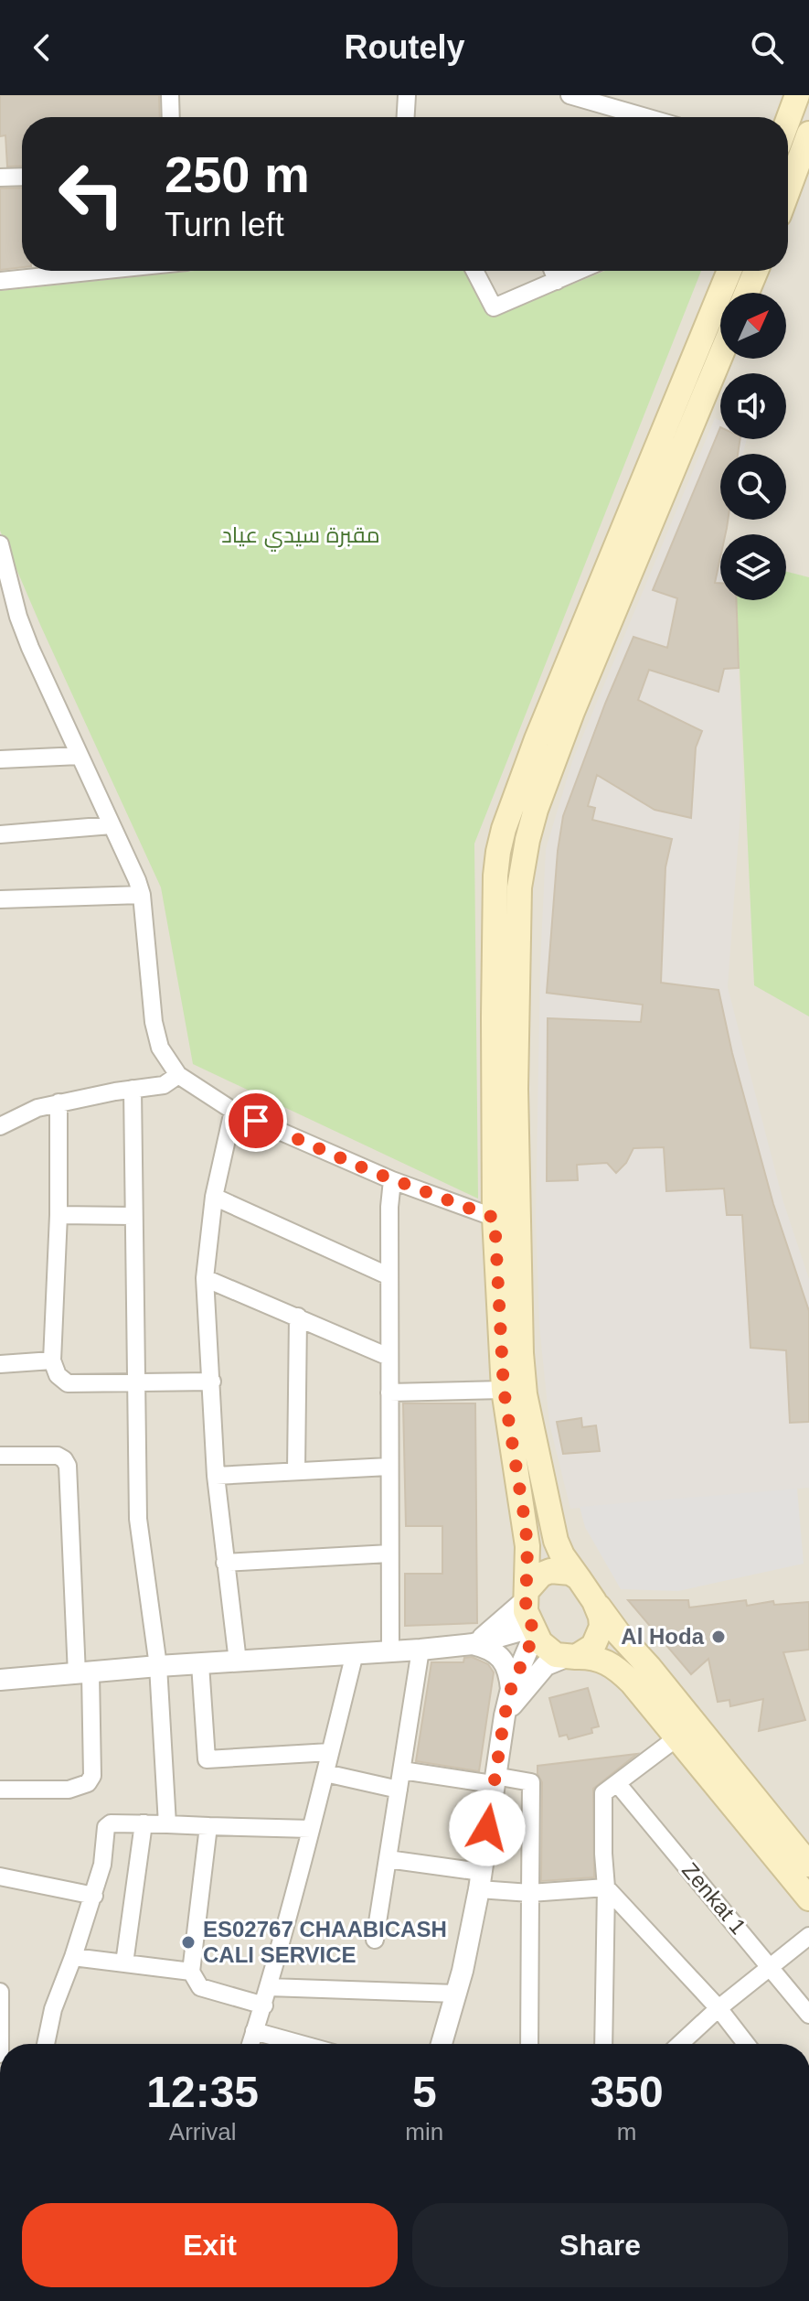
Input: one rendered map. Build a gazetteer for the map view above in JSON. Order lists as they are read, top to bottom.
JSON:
{
  "streets": {
    "street": ["Zenkat 1"]
  },
  "parks": ["مقبرة سيدي عياد"],
  "places": ["Al Hoda", "ES02767 CHAABICASH CALI SERVICE"],
  "north": "top right",
  "page": {
    "header": "Routely",
    "turn": ["250 m", "Turn left"],
    "eta": [
      "12:35",
      "Arrival",
      "5",
      "min",
      "350",
      "m"
    ],
    "buttons": ["Exit", "Share"]
  }
}
